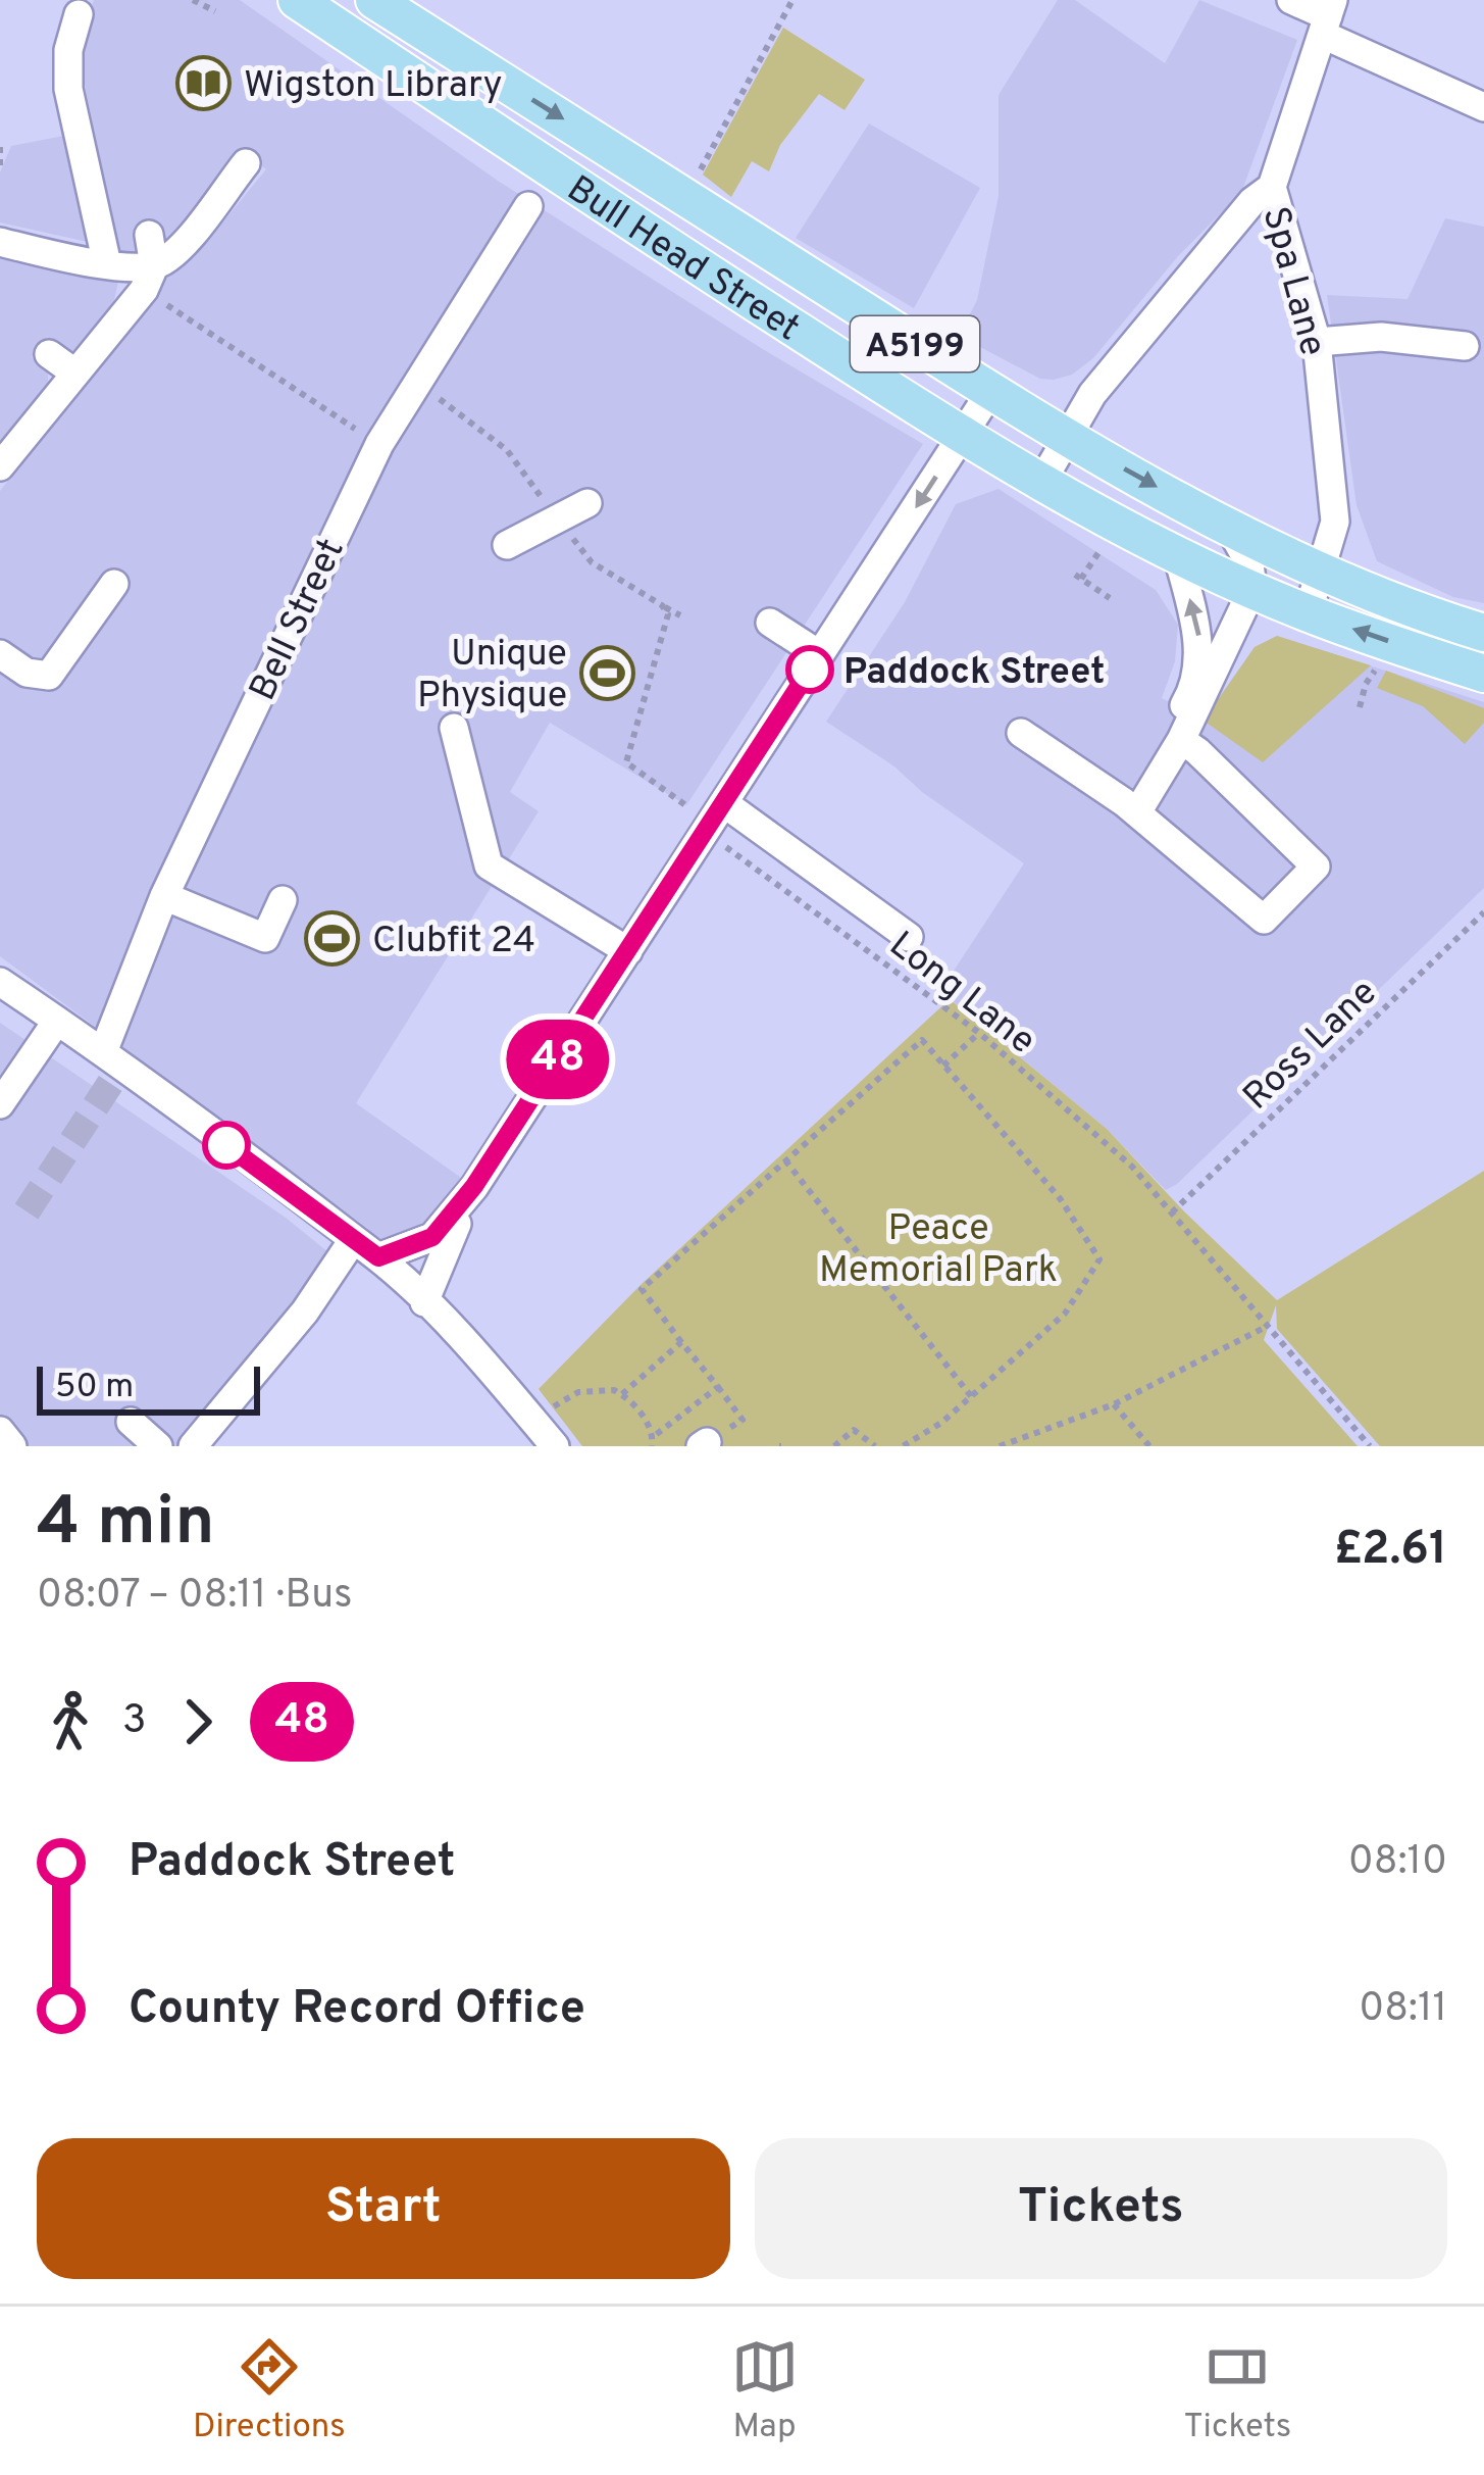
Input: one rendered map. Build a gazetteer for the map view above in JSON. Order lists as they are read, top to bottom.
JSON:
{
  "streets": {
    "main road": ["Bull Head Street", "A5199"],
    "street": ["Spa Lane", "Bell Street"],
    "path": ["Long Lane", "Ross Lane"]
  },
  "crossings": [
    ["Bull Head Street", "Spa Lane"],
    ["Long Lane", "Ross Lane"]
  ],
  "parks": ["Peace Memorial Park"],
  "places": {
    "library": ["Wigston Library"],
    "other": ["Paddock Street"],
    "sports": ["Unique Physique", "Clubfit 24"]
  },
  "lines": ["bus line 48"],
  "scale_bar": "50 m",
  "page": {
    "on_map": "48",
    "scale": "50 m",
    "heading": ["4 min", "08:07 – 08:11 · Bus", "£2.61"],
    "legs": ["3", "48"],
    "list": [
      {
        "name": "Paddock Street",
        "value": "08:10"
      },
      {
        "name": "County Record Office",
        "value": "08:11"
      }
    ],
    "buttons": ["Start", "Tickets"],
    "tabs": ["Directions", "Map", "Tickets"]
  }
}
